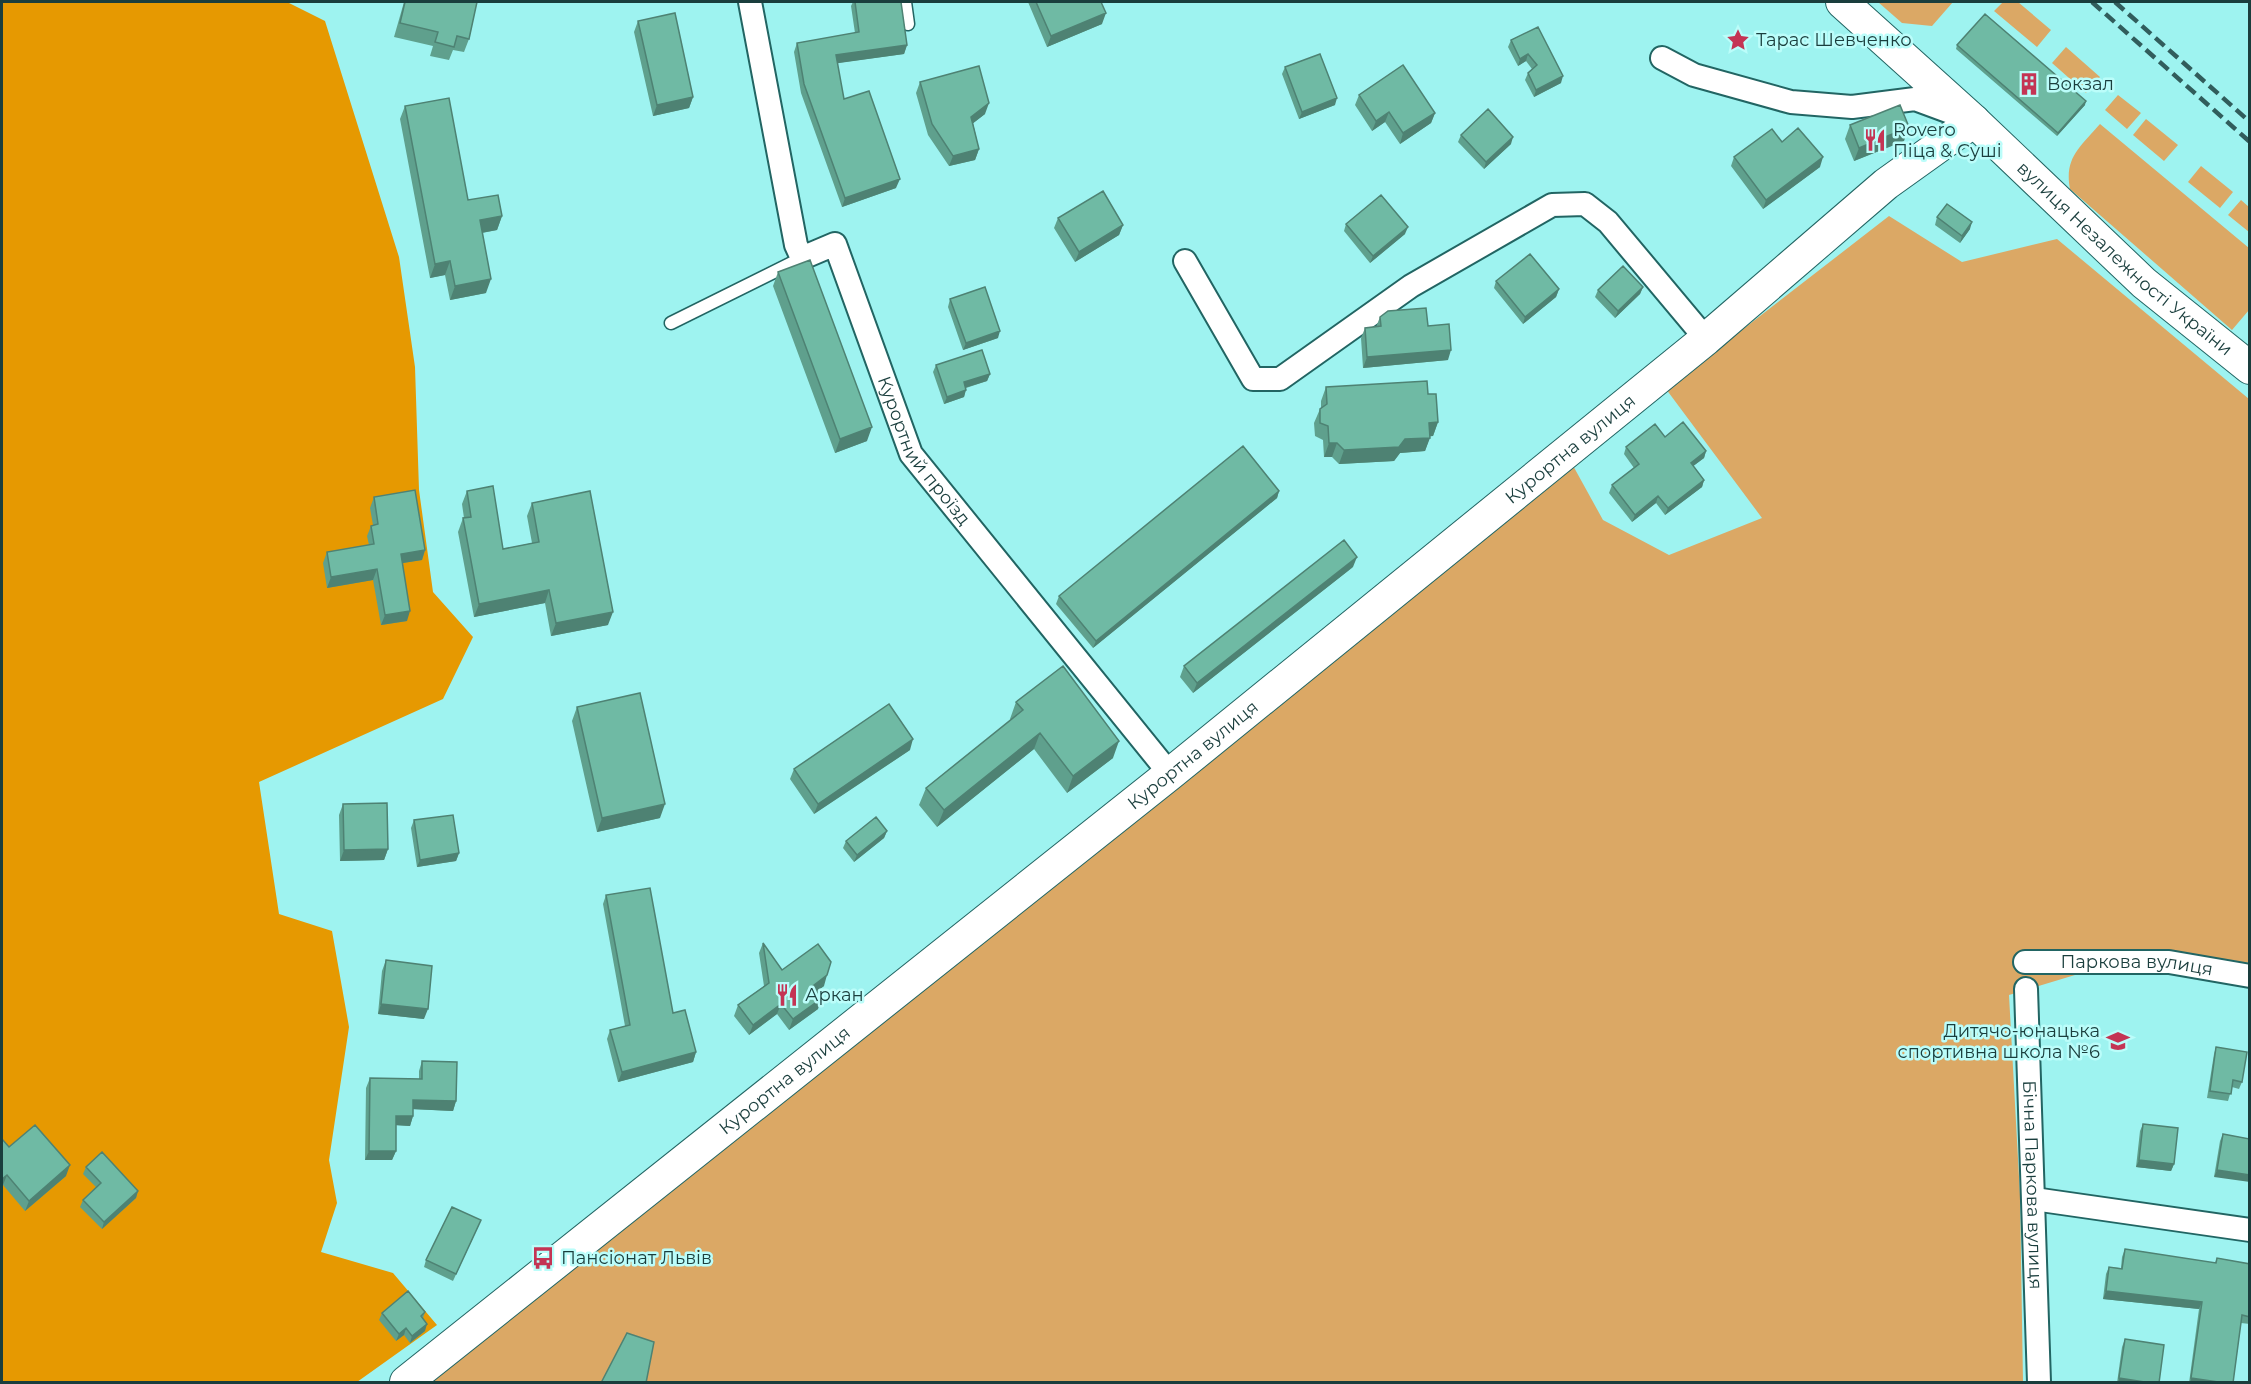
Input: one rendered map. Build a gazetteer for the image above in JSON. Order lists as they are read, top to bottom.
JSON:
{
  "streets": {
    "main road": ["вулиця Незалежності України", "Курортна вулиця"],
    "street": ["Курортний проїзд", "Паркова вулиця", "Бічна Паркова вулиця"]
  },
  "crossings": [
    ["вулиця Незалежності України", "Курортна вулиця"],
    ["Курортний проїзд", "Курортна вулиця"]
  ],
  "places": {
    "place": ["Тарас Шевченко"],
    "building": ["Вокзал"],
    "restaurant": ["Rovero Піца & Суші", "Аркан"],
    "school or university": ["Дитячо-юнацька спортивна школа №6"],
    "bus stop": ["Пансіонат Львів"]
  }
}
